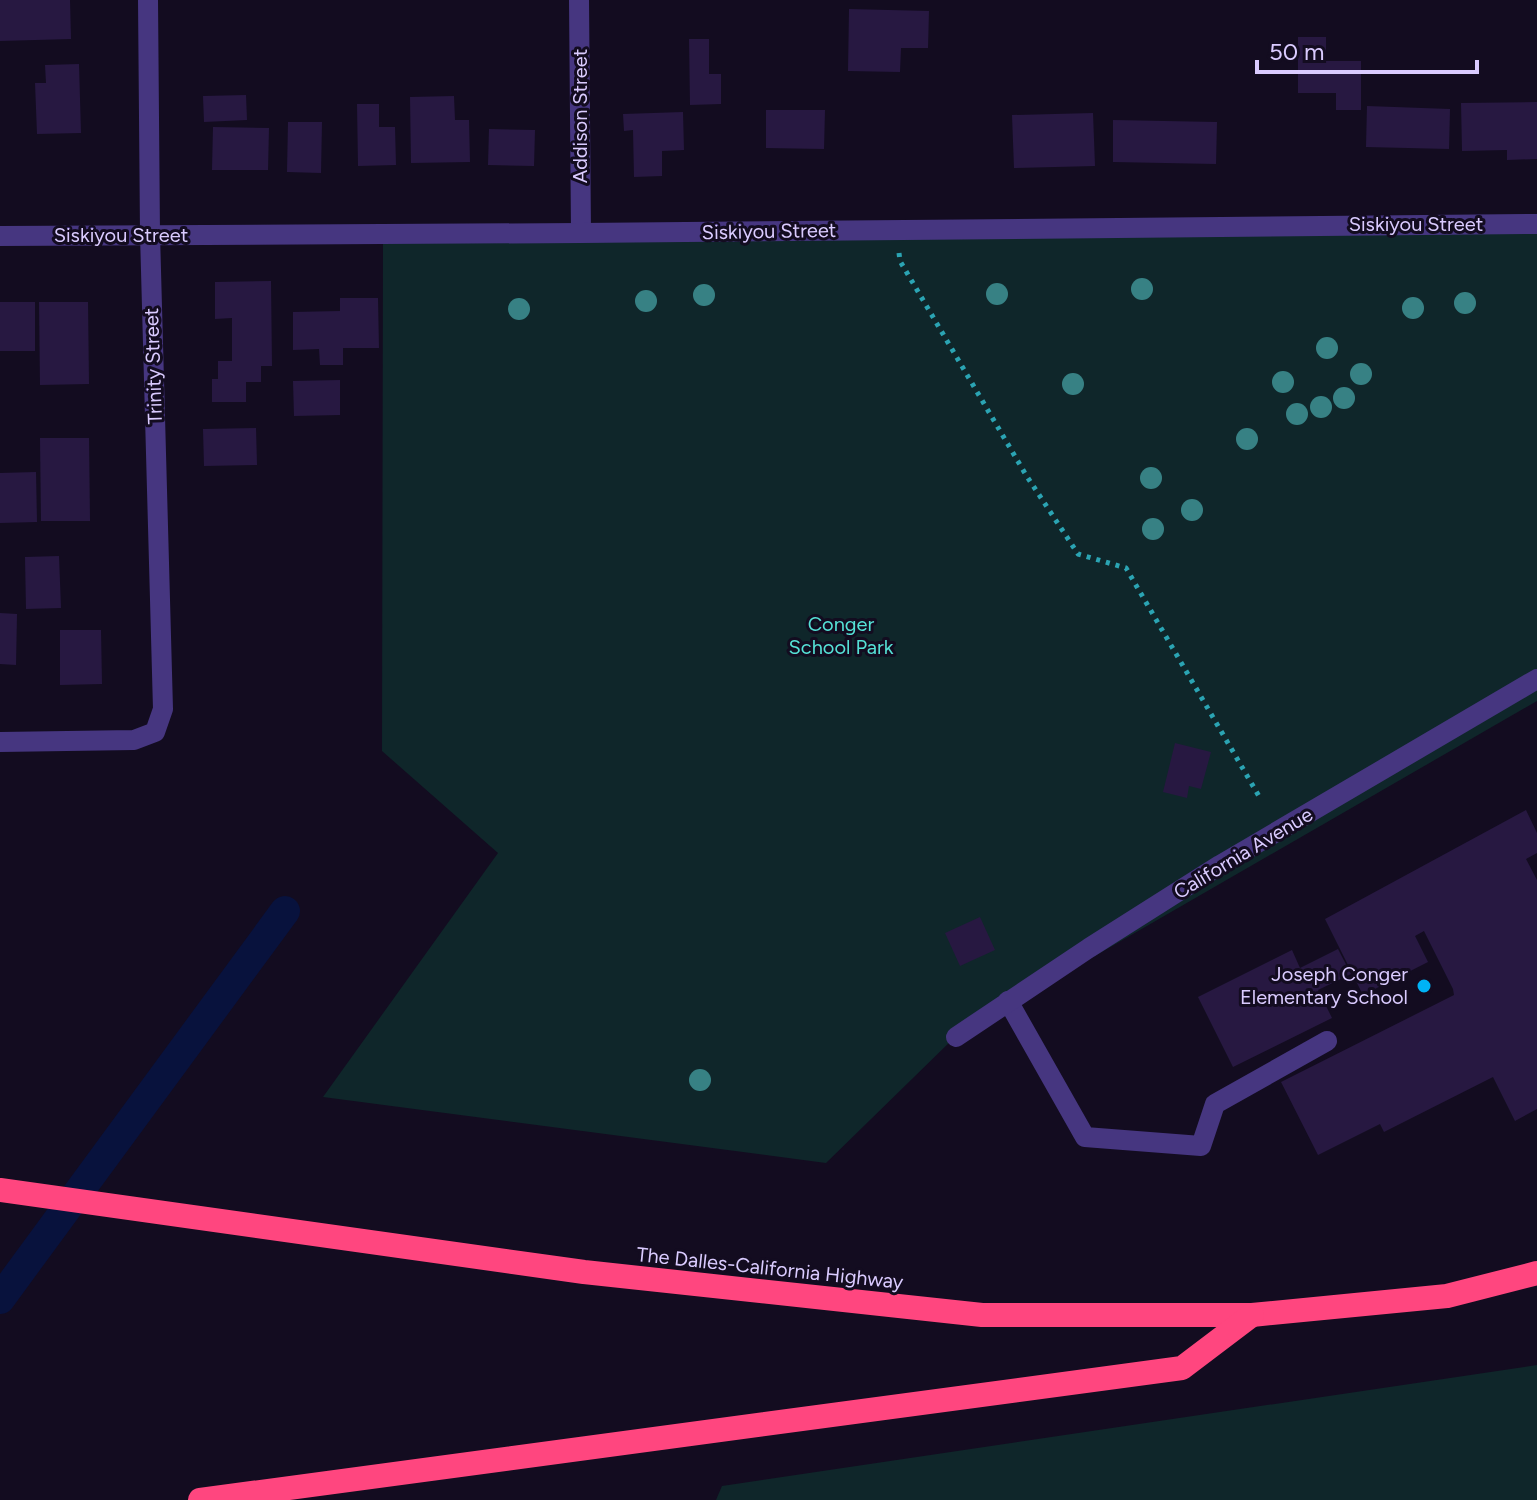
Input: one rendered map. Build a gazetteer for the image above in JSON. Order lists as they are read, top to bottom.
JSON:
{
  "streets": {
    "highway": ["The Dalles-California Highway"],
    "street": [
      "Addison Street",
      "Siskiyou Street",
      "Trinity Street",
      "California Avenue"
    ]
  },
  "crossings": [
    ["Addison Street", "Siskiyou Street"],
    ["Siskiyou Street", "Trinity Street"]
  ],
  "parks": ["Conger School Park"],
  "places": ["Joseph Conger Elementary School"],
  "scale_bar": "50 m"
}
